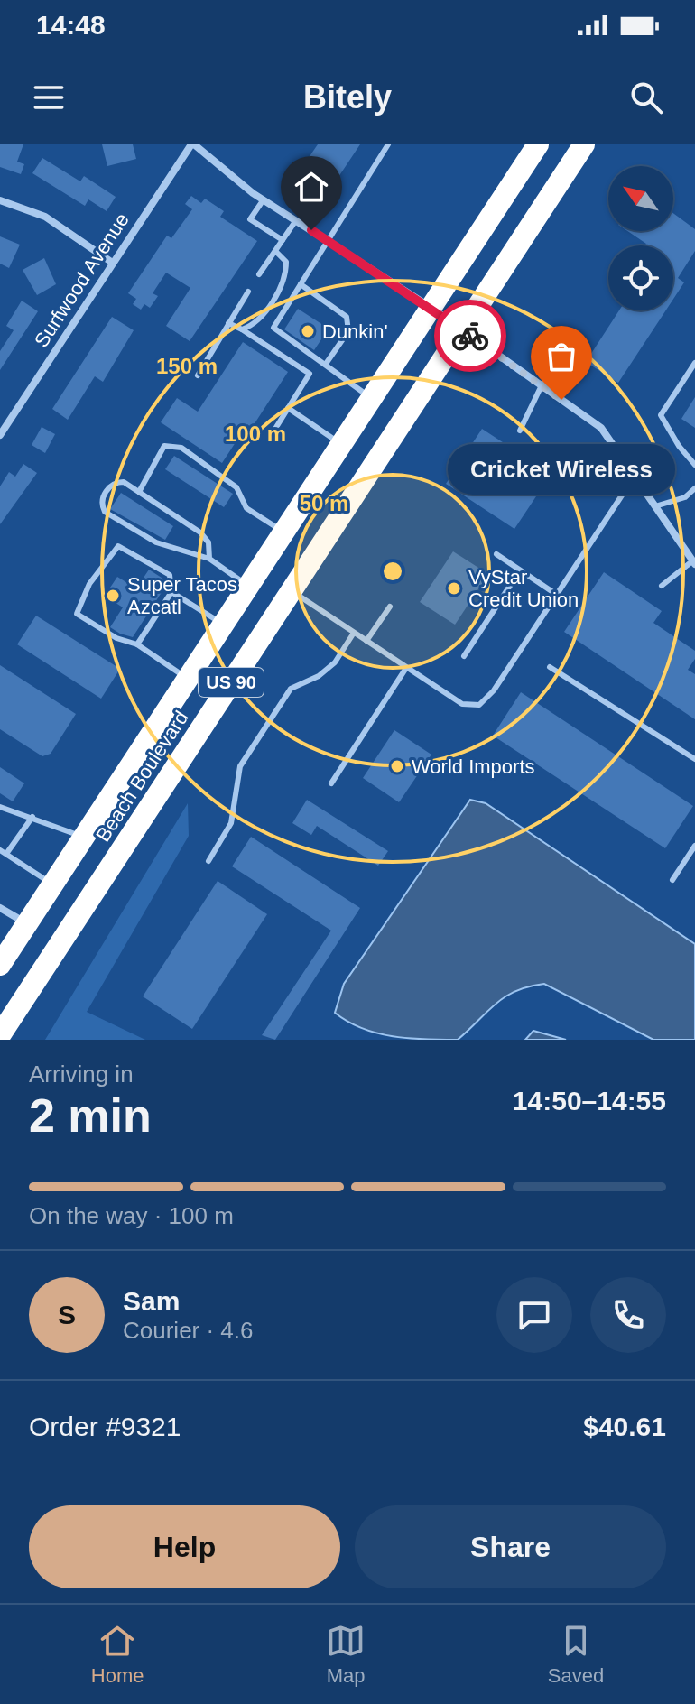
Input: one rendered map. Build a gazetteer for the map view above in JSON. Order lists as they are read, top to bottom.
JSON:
{
  "streets": {
    "highway": ["US 90", "Beach Boulevard"],
    "street": ["Surfwood Avenue"]
  },
  "places": [
    "Dunkin'",
    "Cricket Wireless",
    "VyStar Credit Union",
    "Super Tacos Azcatl",
    "World Imports"
  ],
  "north": "top left",
  "page": {
    "status": "14:48",
    "header": "Bitely",
    "bubble": "Cricket Wireless",
    "heading": ["2 min", "Arriving in", "14:50–14:55"],
    "panel": [
      "Sam",
      "Courier · 4.6",
      "Order #9321",
      "$40.61"
    ],
    "bar": "On the way · 100 m",
    "round": "S",
    "buttons": ["Help", "Share"],
    "tabs": ["Home", "Map", "Saved"]
  },
  "rings": ["150 m", "100 m", "50 m"]
}
